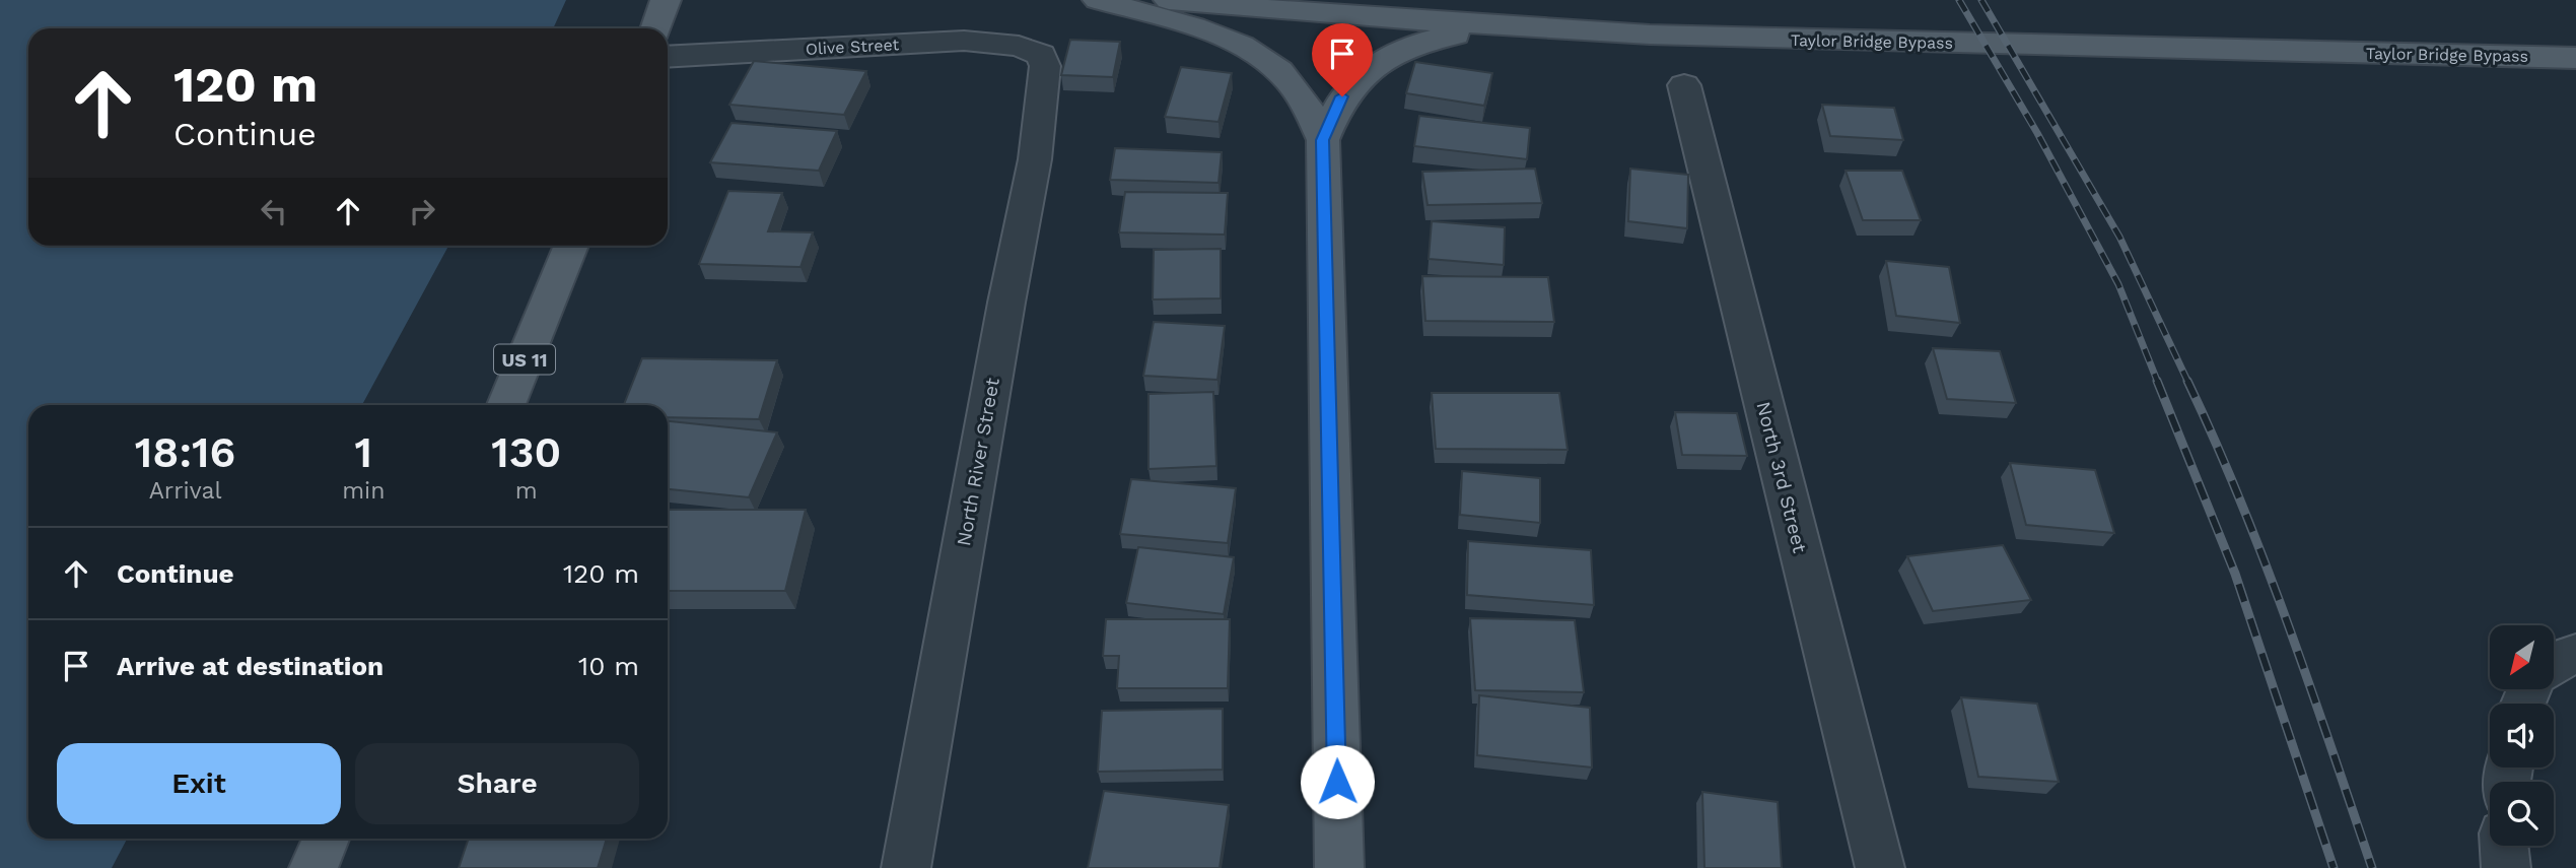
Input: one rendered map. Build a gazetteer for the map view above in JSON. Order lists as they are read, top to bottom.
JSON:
{
  "streets": {
    "main road": ["Taylor Bridge Bypass", "US 11"],
    "street": ["Olive Street", "North River Street", "North 3rd Street"]
  },
  "crossings": [
    ["Olive Street", "North River Street"]
  ],
  "north": "bottom left",
  "page": {
    "turn": ["120 m", "Continue"],
    "eta": [
      "18:16",
      "Arrival",
      "1",
      "min",
      "130",
      "m"
    ],
    "list": [
      {
        "name": "Continue",
        "value": "120 m"
      },
      {
        "name": "Arrive at destination",
        "value": "10 m"
      }
    ],
    "buttons": ["Exit", "Share"]
  }
}
